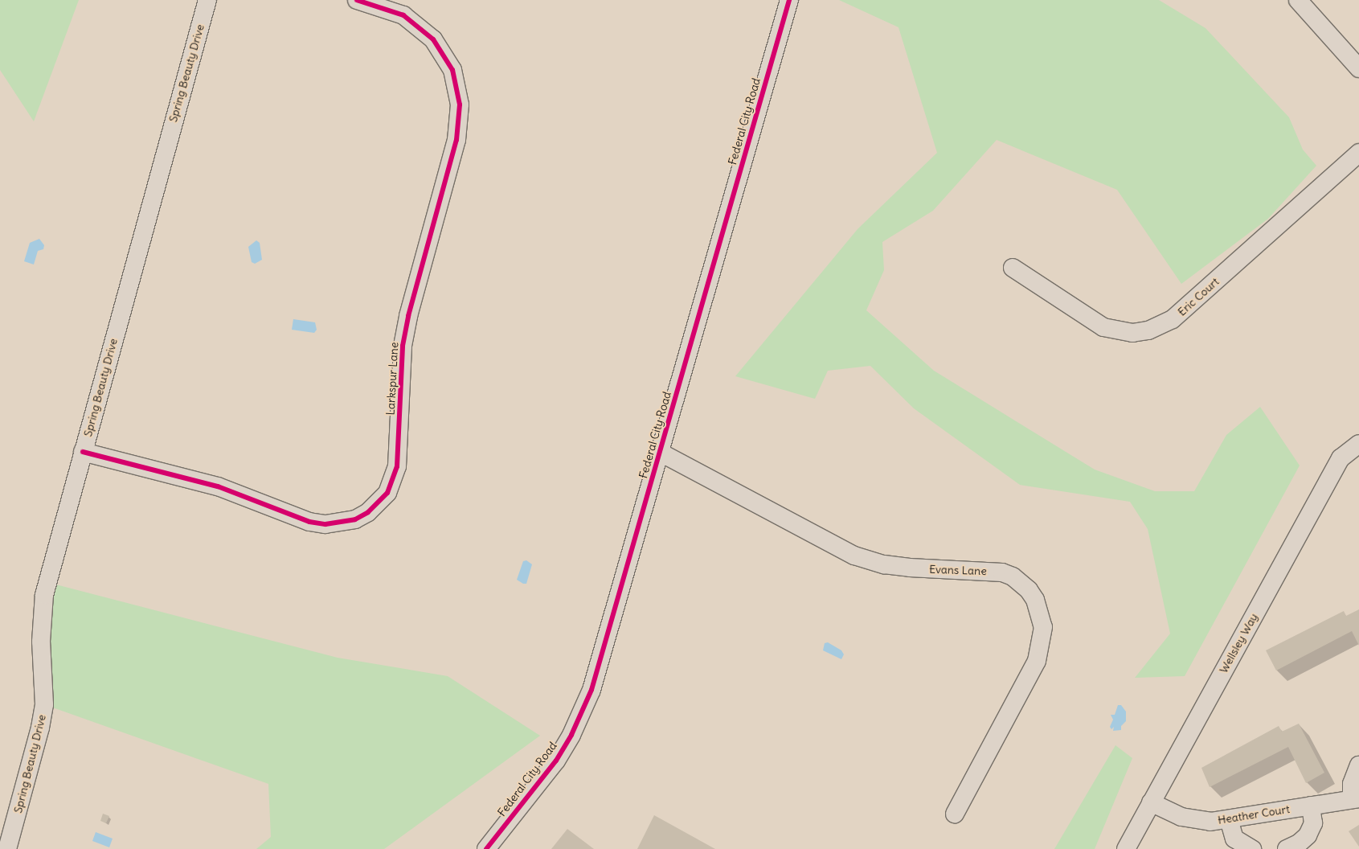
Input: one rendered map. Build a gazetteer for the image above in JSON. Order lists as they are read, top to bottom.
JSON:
{
  "streets": {
    "street": [
      "Spring Beauty Drive",
      "Federal City Road",
      "Eric Court",
      "Larkspur Lane",
      "Evans Lane",
      "Wellsley Way",
      "Heather Court"
    ]
  },
  "crossings": [
    ["Spring Beauty Drive", "Larkspur Lane"],
    ["Federal City Road", "Evans Lane"],
    ["Wellsley Way", "Heather Court"]
  ]
}
